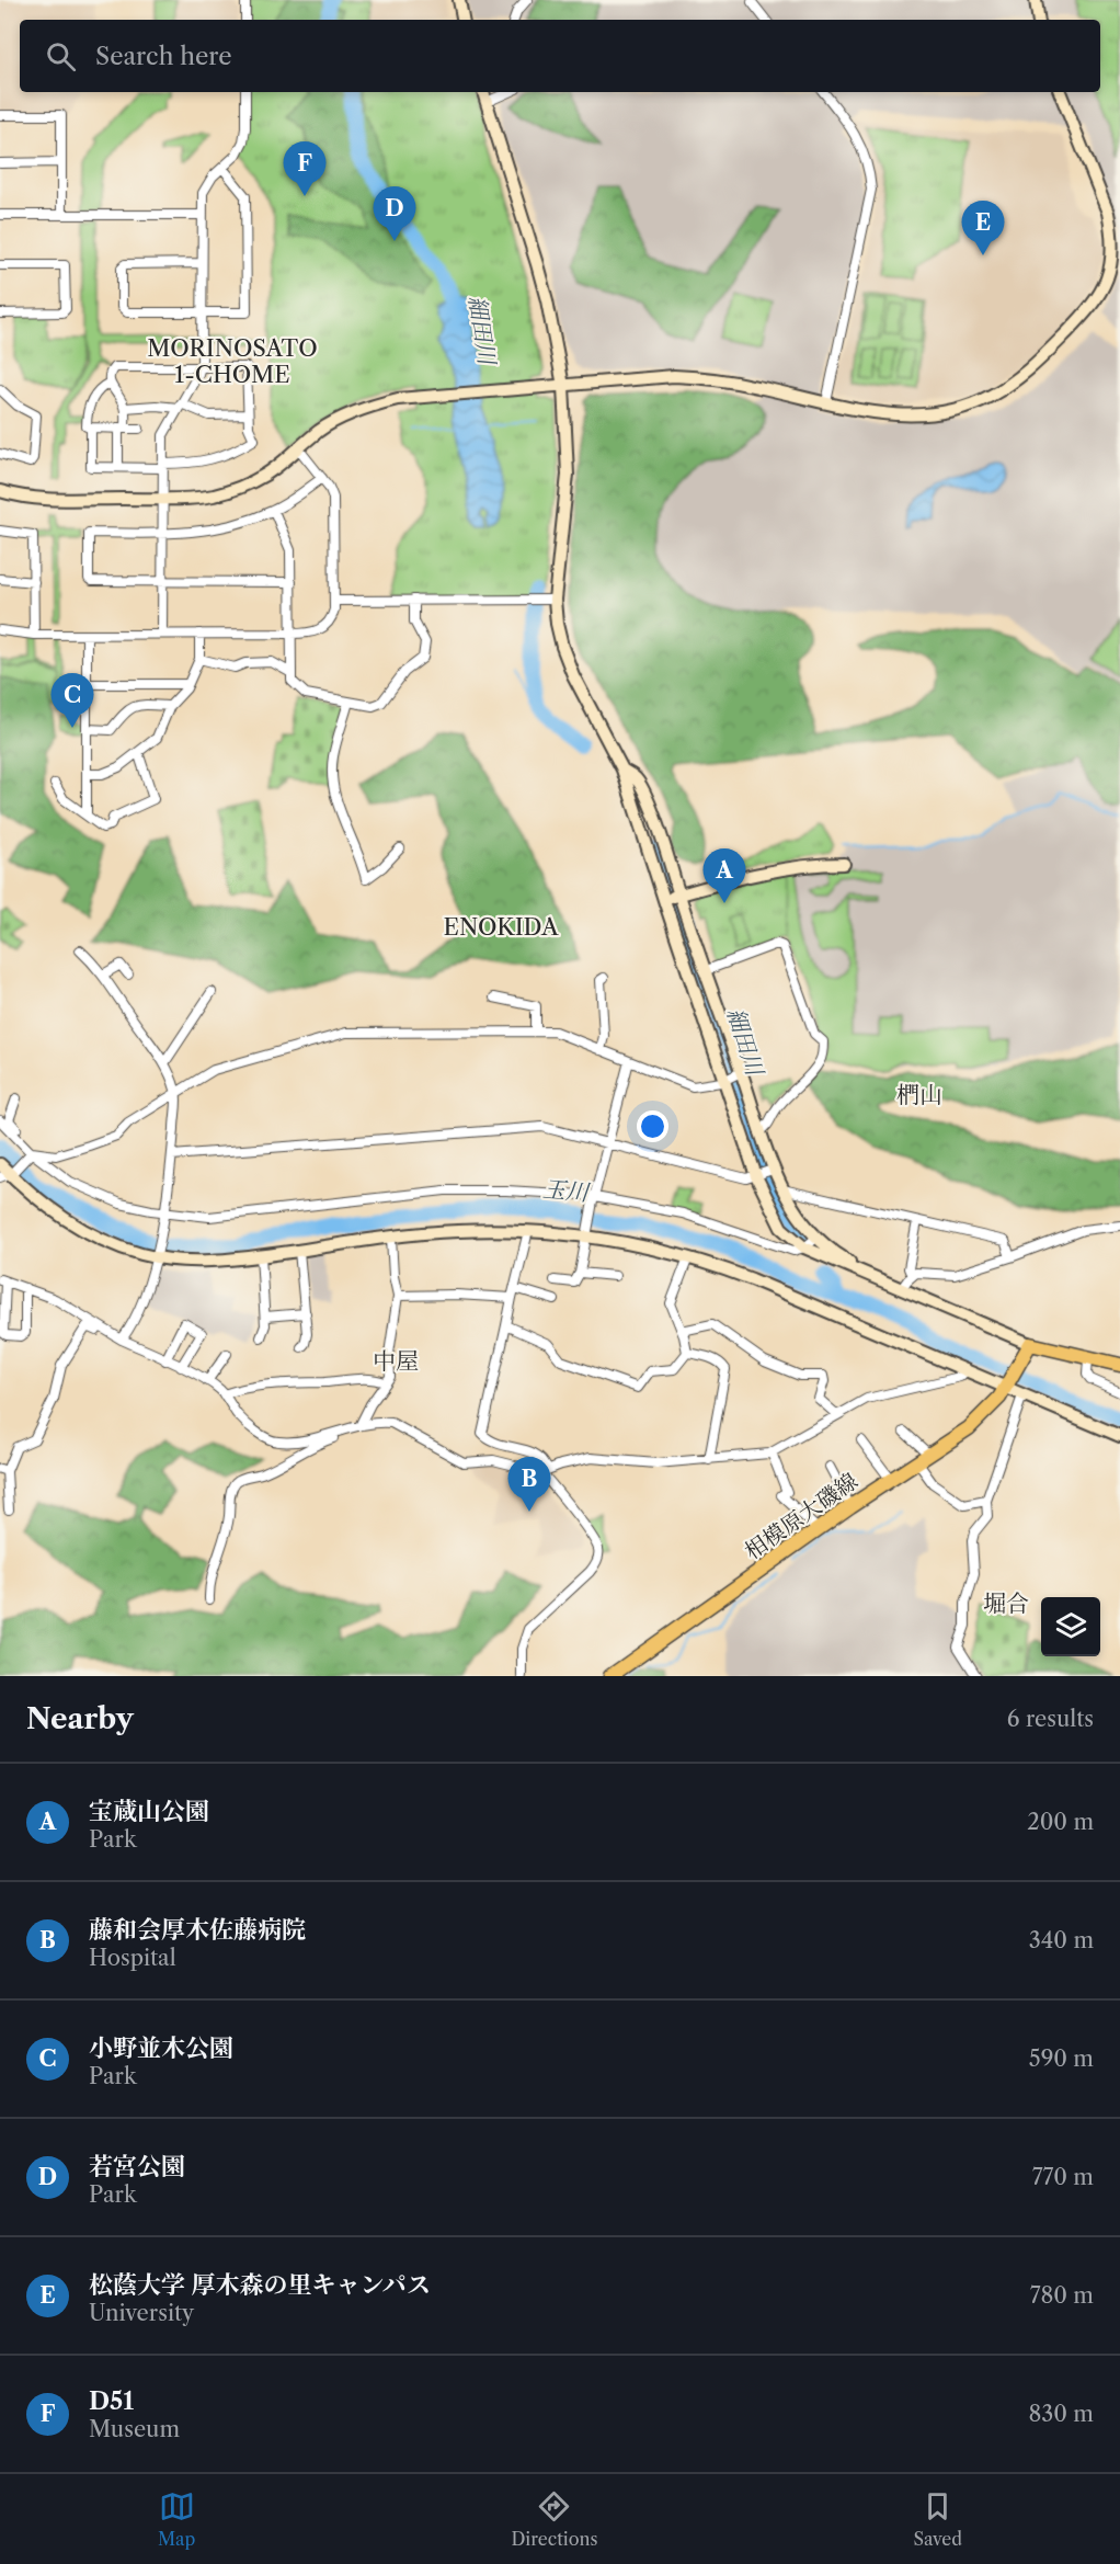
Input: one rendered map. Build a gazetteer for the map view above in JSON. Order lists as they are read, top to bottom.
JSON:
{
  "streets": {
    "main road": ["相模原大磯線"]
  },
  "districts": [
    "MORINOSATO 1-CHOME",
    "ENOKIDA",
    "椚山",
    "中屋",
    "堀合"
  ],
  "water": ["細田川", "玉川"],
  "page": {
    "search": "Search here",
    "pins": [
      "F",
      "D",
      "E",
      "C",
      "A",
      "B"
    ],
    "heading": ["Nearby", "6 results"],
    "list": [
      {
        "mark": "A",
        "name": "宝蔵山公園",
        "note": "Park",
        "value": "200 m"
      },
      {
        "mark": "B",
        "name": "藤和会厚木佐藤病院",
        "note": "Hospital",
        "value": "340 m"
      },
      {
        "mark": "C",
        "name": "小野並木公園",
        "note": "Park",
        "value": "590 m"
      },
      {
        "mark": "D",
        "name": "若宮公園",
        "note": "Park",
        "value": "770 m"
      },
      {
        "mark": "E",
        "name": "松蔭大学 厚木森の里キャンパス",
        "note": "University",
        "value": "780 m"
      },
      {
        "mark": "F",
        "name": "D51",
        "note": "Museum",
        "value": "830 m"
      }
    ],
    "nav": ["Map", "Directions", "Saved"]
  }
}
